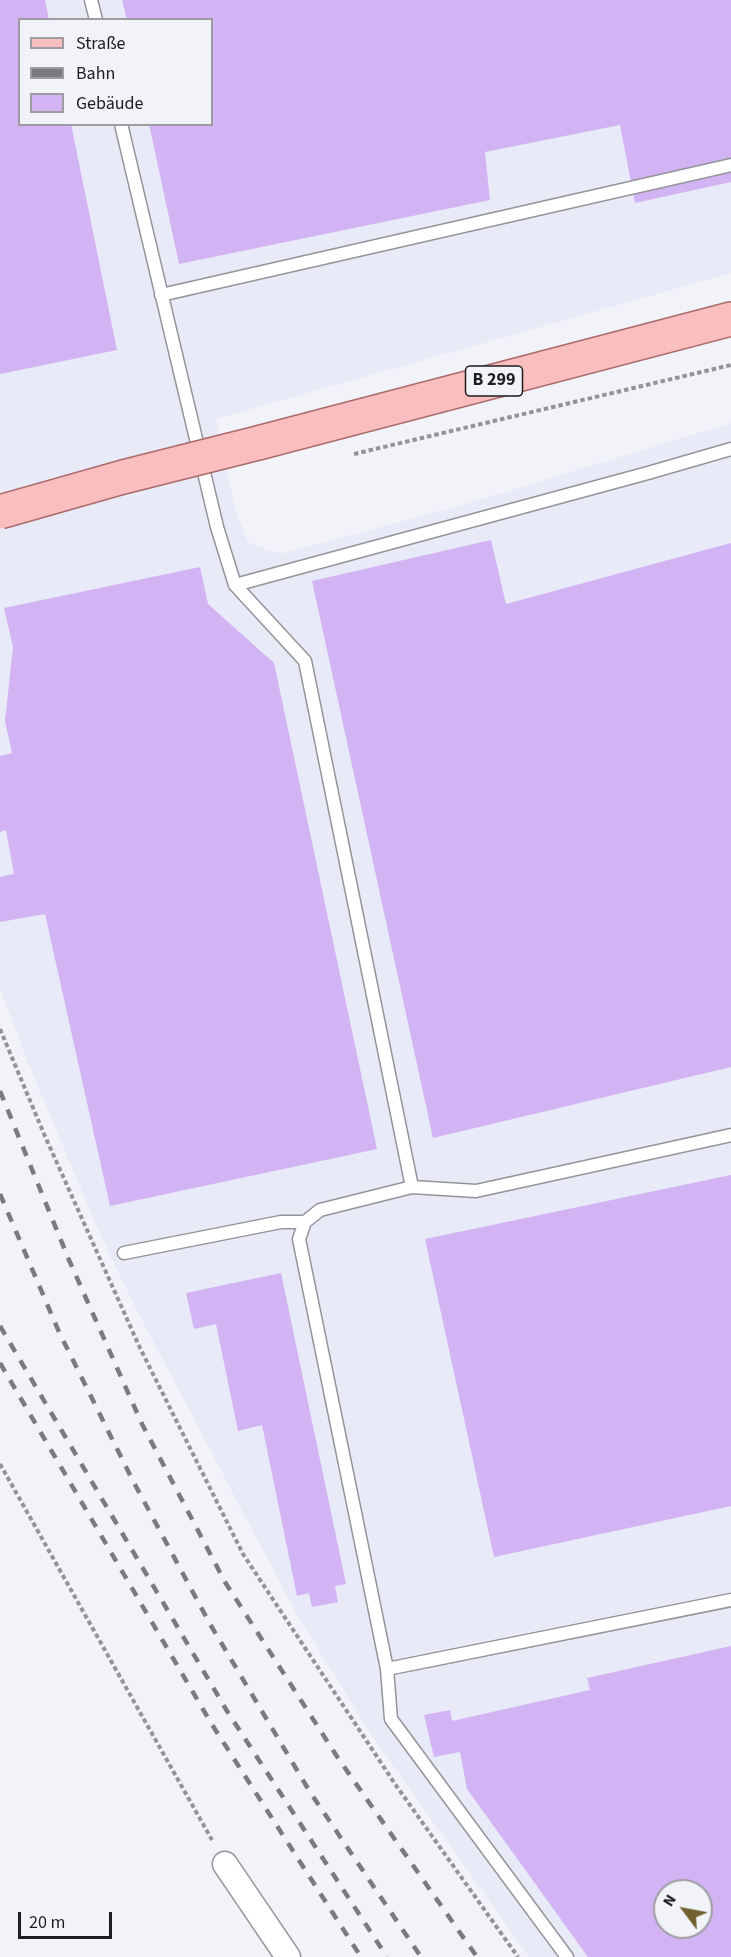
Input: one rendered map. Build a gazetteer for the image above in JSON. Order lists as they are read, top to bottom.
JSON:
{
  "streets": {
    "main road": ["B 299"]
  },
  "legend": ["Straße", "Bahn", "Gebäude"],
  "scale_bar": "20 m",
  "north": "top left"
}
